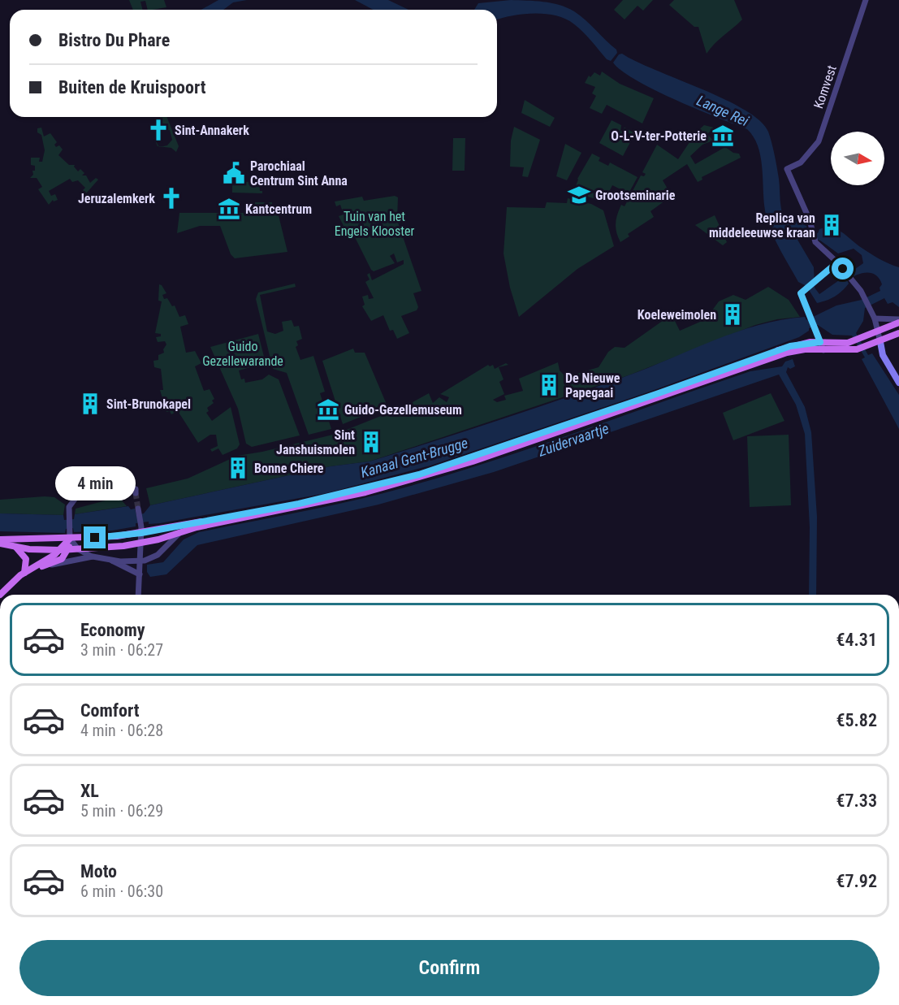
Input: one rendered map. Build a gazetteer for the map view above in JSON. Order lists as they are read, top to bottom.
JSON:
{
  "streets": {
    "street": ["Komvest"]
  },
  "water": ["Lange Rei", "Zuidervaartje", "Kanaal Gent-Brugge"],
  "parks": ["Tuin van het Engels Klooster", "Guido Gezellewarande"],
  "places": {
    "church": ["Sint-Annakerk", "Jeruzalemkerk"],
    "museum": ["O-L-V-ter-Potterie", "Kantcentrum", "Guido-Gezellemuseum"],
    "public building": ["Parochiaal Centrum Sint Anna"],
    "school or university": ["Grootseminarie"],
    "building": [
      "Replica van middeleeuwse kraan",
      "Koeleweimolen",
      "De Nieuwe Papegaai",
      "Sint-Brunokapel",
      "Sint Janshuismolen",
      "Bonne Chiere"
    ]
  },
  "north": "right",
  "page": {
    "banner": ["Bistro Du Phare", "Buiten de Kruispoort"],
    "bubble": "4 min",
    "list": [
      {
        "name": "Economy",
        "note": "3 min · 06:27",
        "value": "€4.31"
      },
      {
        "name": "Comfort",
        "note": "4 min · 06:28",
        "value": "€5.82"
      },
      {
        "name": "XL",
        "note": "5 min · 06:29",
        "value": "€7.33"
      },
      {
        "name": "Moto",
        "note": "6 min · 06:30",
        "value": "€7.92"
      }
    ],
    "buttons": "Confirm"
  }
}
